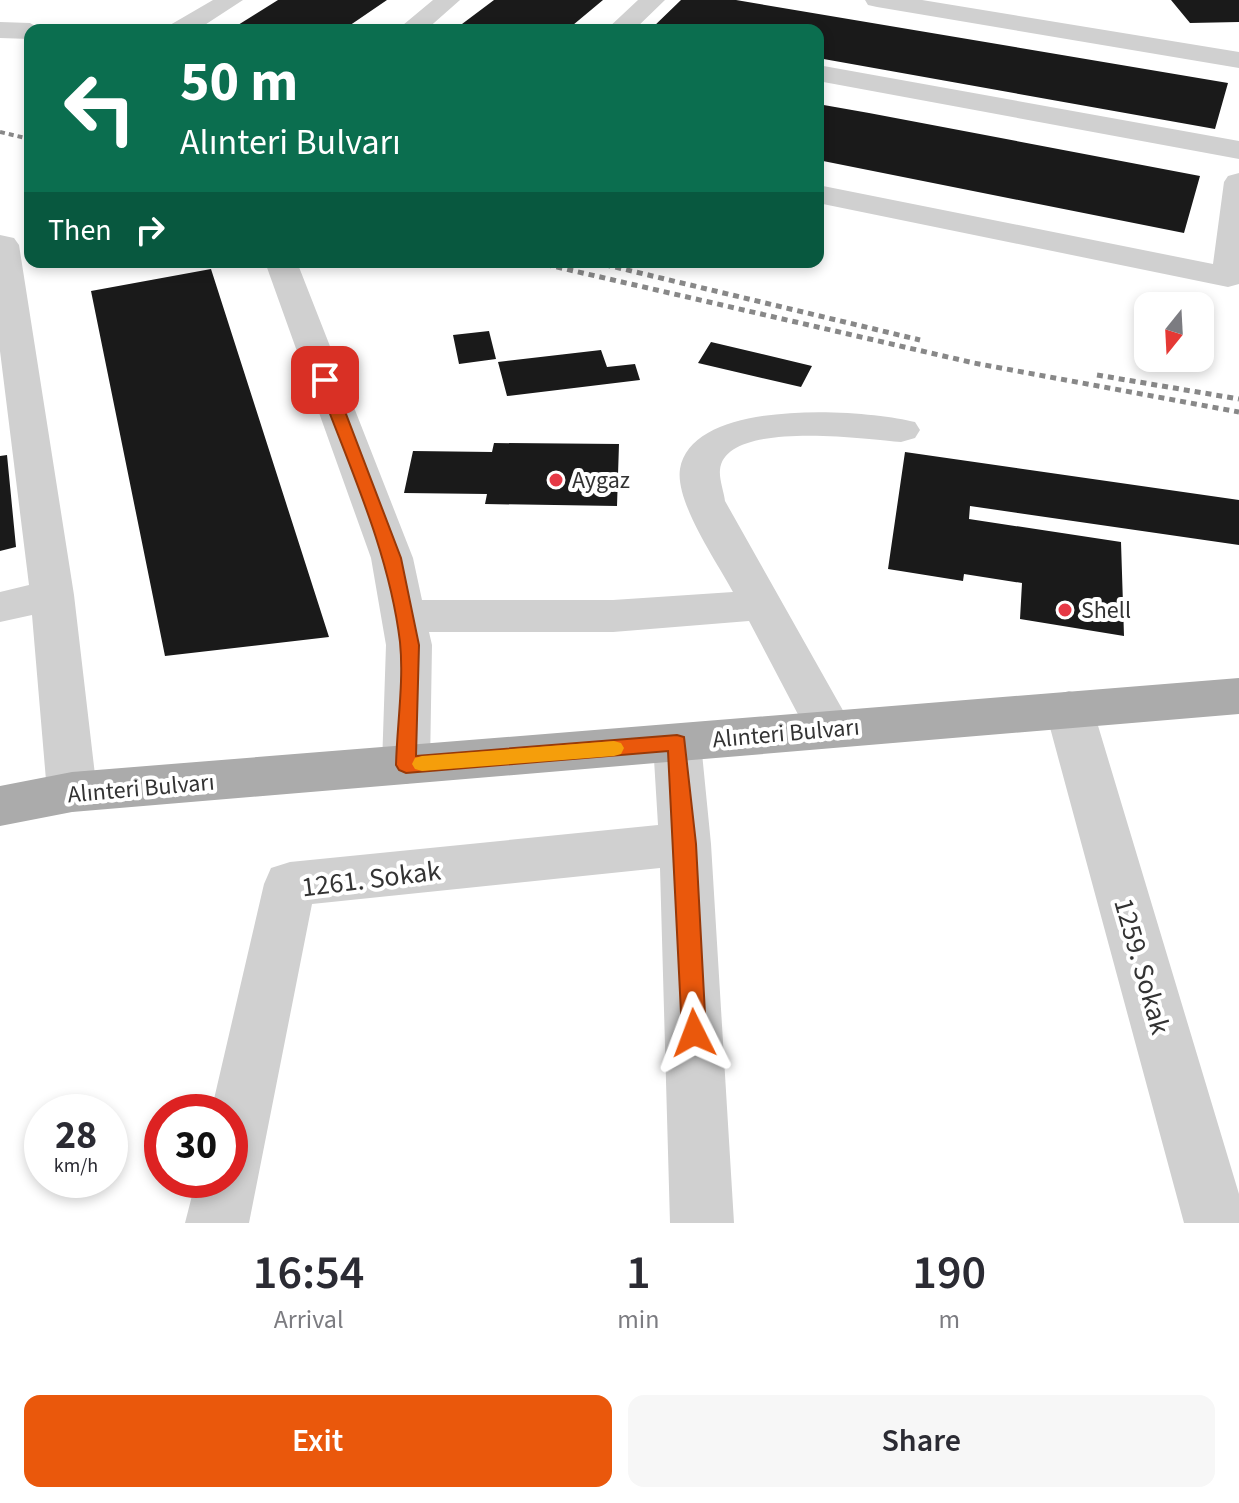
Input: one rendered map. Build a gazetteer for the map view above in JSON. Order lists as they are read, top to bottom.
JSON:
{
  "streets": {
    "main road": ["Alınteri Bulvarı"],
    "street": ["1261. Sokak", "1259. Sokak"]
  },
  "crossings": [
    ["Alınteri Bulvarı", "1259. Sokak"]
  ],
  "places": ["Aygaz", "Shell"],
  "north": "bottom",
  "page": {
    "turn": ["50 m", "Alınteri Bulvarı"],
    "then": "Then",
    "speed": "28 km/h",
    "limit": "30",
    "eta": [
      "16:54",
      "Arrival",
      "1",
      "min",
      "190",
      "m"
    ],
    "buttons": ["Exit", "Share"]
  }
}
